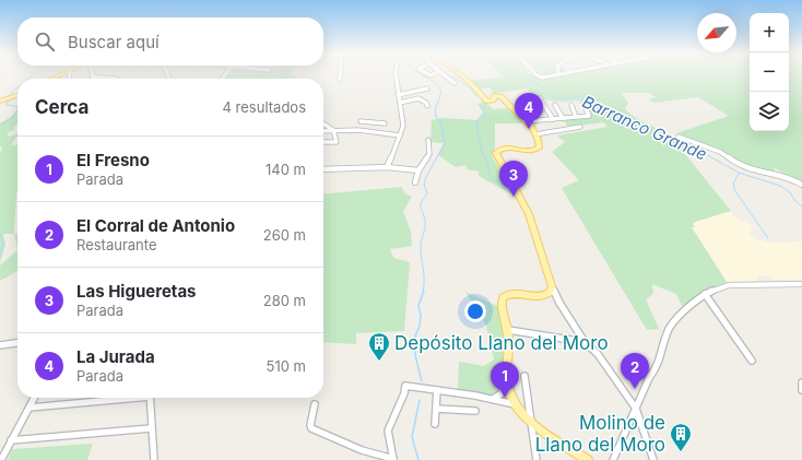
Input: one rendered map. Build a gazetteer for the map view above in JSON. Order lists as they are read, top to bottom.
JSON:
{
  "water": ["Barranco Grande"],
  "places": {
    "building": ["Depósito Llano del Moro", "Molino de Llano del Moro"]
  },
  "north": "bottom left",
  "page": {
    "map_buttons": ["+", "−"],
    "search": "Buscar aquí",
    "heading": ["Cerca", "4 resultados"],
    "pins": [
      "4",
      "3",
      "2",
      "1"
    ],
    "list": [
      {
        "mark": "1",
        "name": "El Fresno",
        "note": "Parada",
        "value": "140 m"
      },
      {
        "mark": "2",
        "name": "El Corral de Antonio",
        "note": "Restaurante",
        "value": "260 m"
      },
      {
        "mark": "3",
        "name": "Las Higueretas",
        "note": "Parada",
        "value": "280 m"
      },
      {
        "mark": "4",
        "name": "La Jurada",
        "note": "Parada",
        "value": "510 m"
      }
    ]
  }
}
